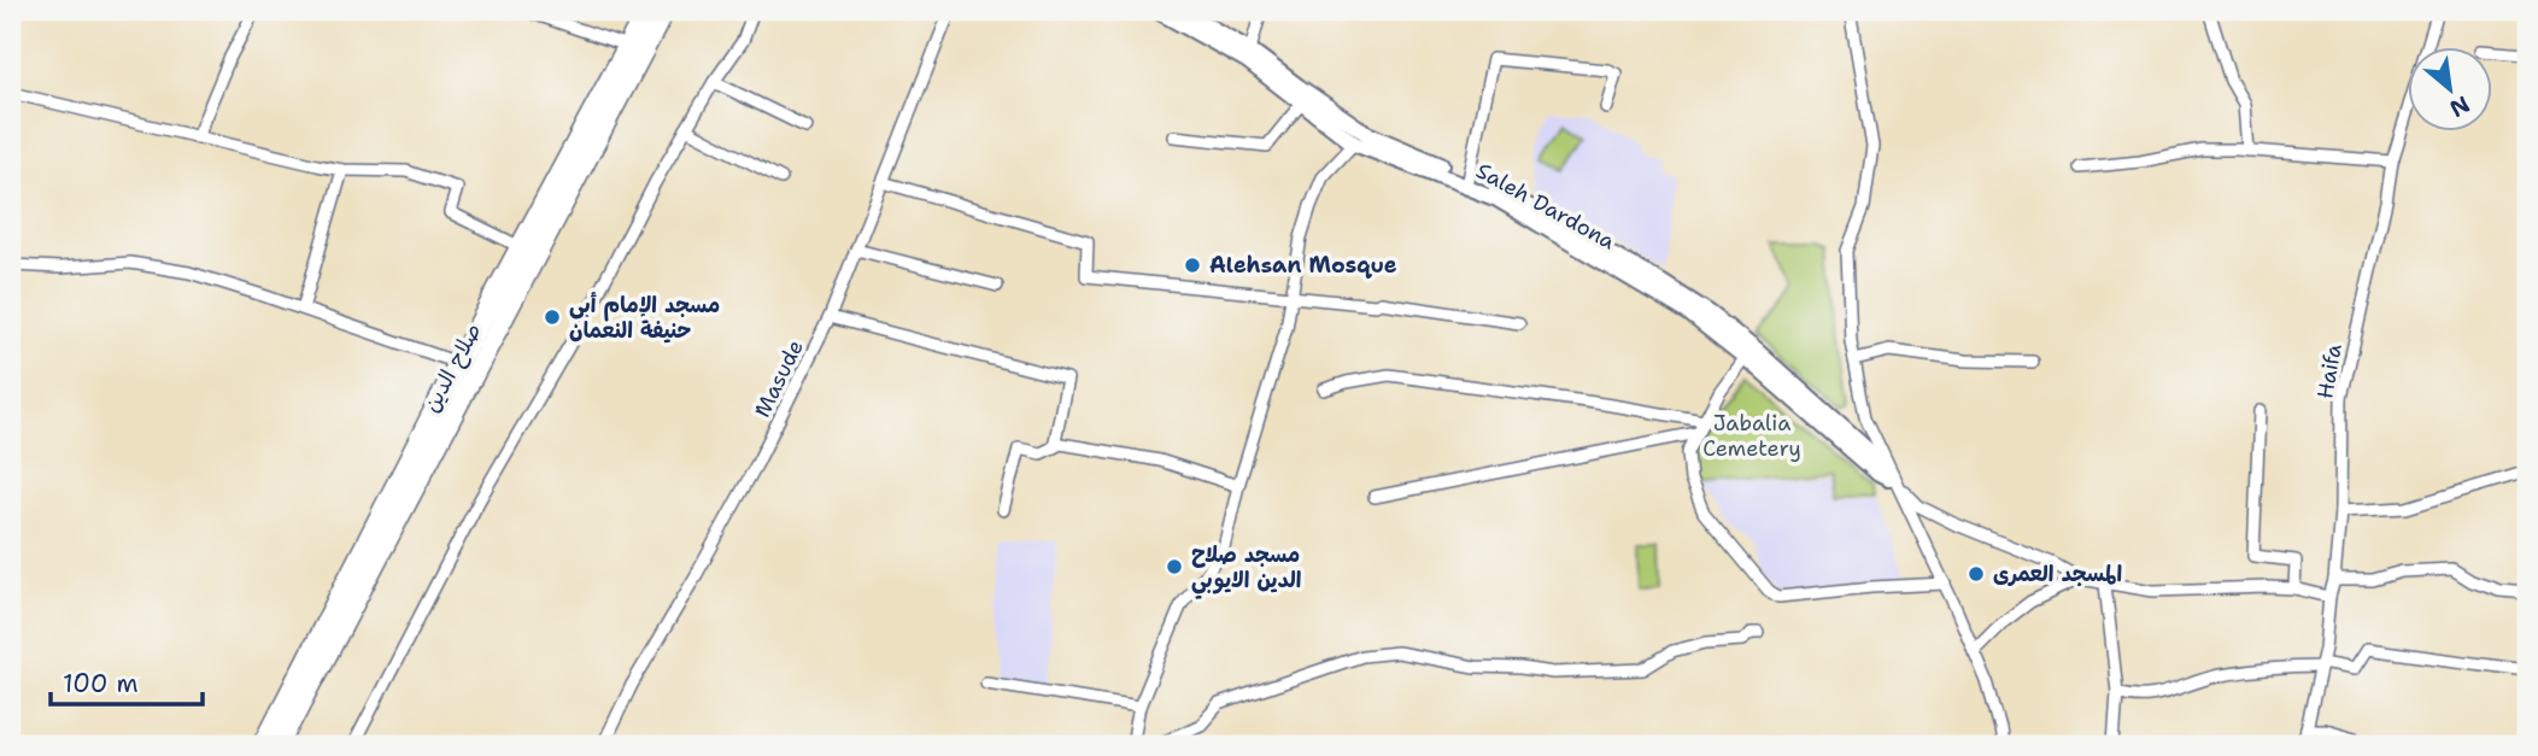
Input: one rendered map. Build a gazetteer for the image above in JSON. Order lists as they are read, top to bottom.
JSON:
{
  "streets": {
    "highway": ["صلاح الدين"],
    "street": ["Saleh Dardona", "Haifa", "Masude"]
  },
  "crossings": [
    ["Saleh Dardona", "Haifa"]
  ],
  "parks": ["Jabalia Cemetery"],
  "places": [
    "Alehsan Mosque",
    "مسجد الإمام أبي حنيفة النعمان",
    "مسجد صلاح الدين الايوبي",
    "المسجد العمرى"
  ],
  "scale_bar": "100 m",
  "north": "bottom right"
}
